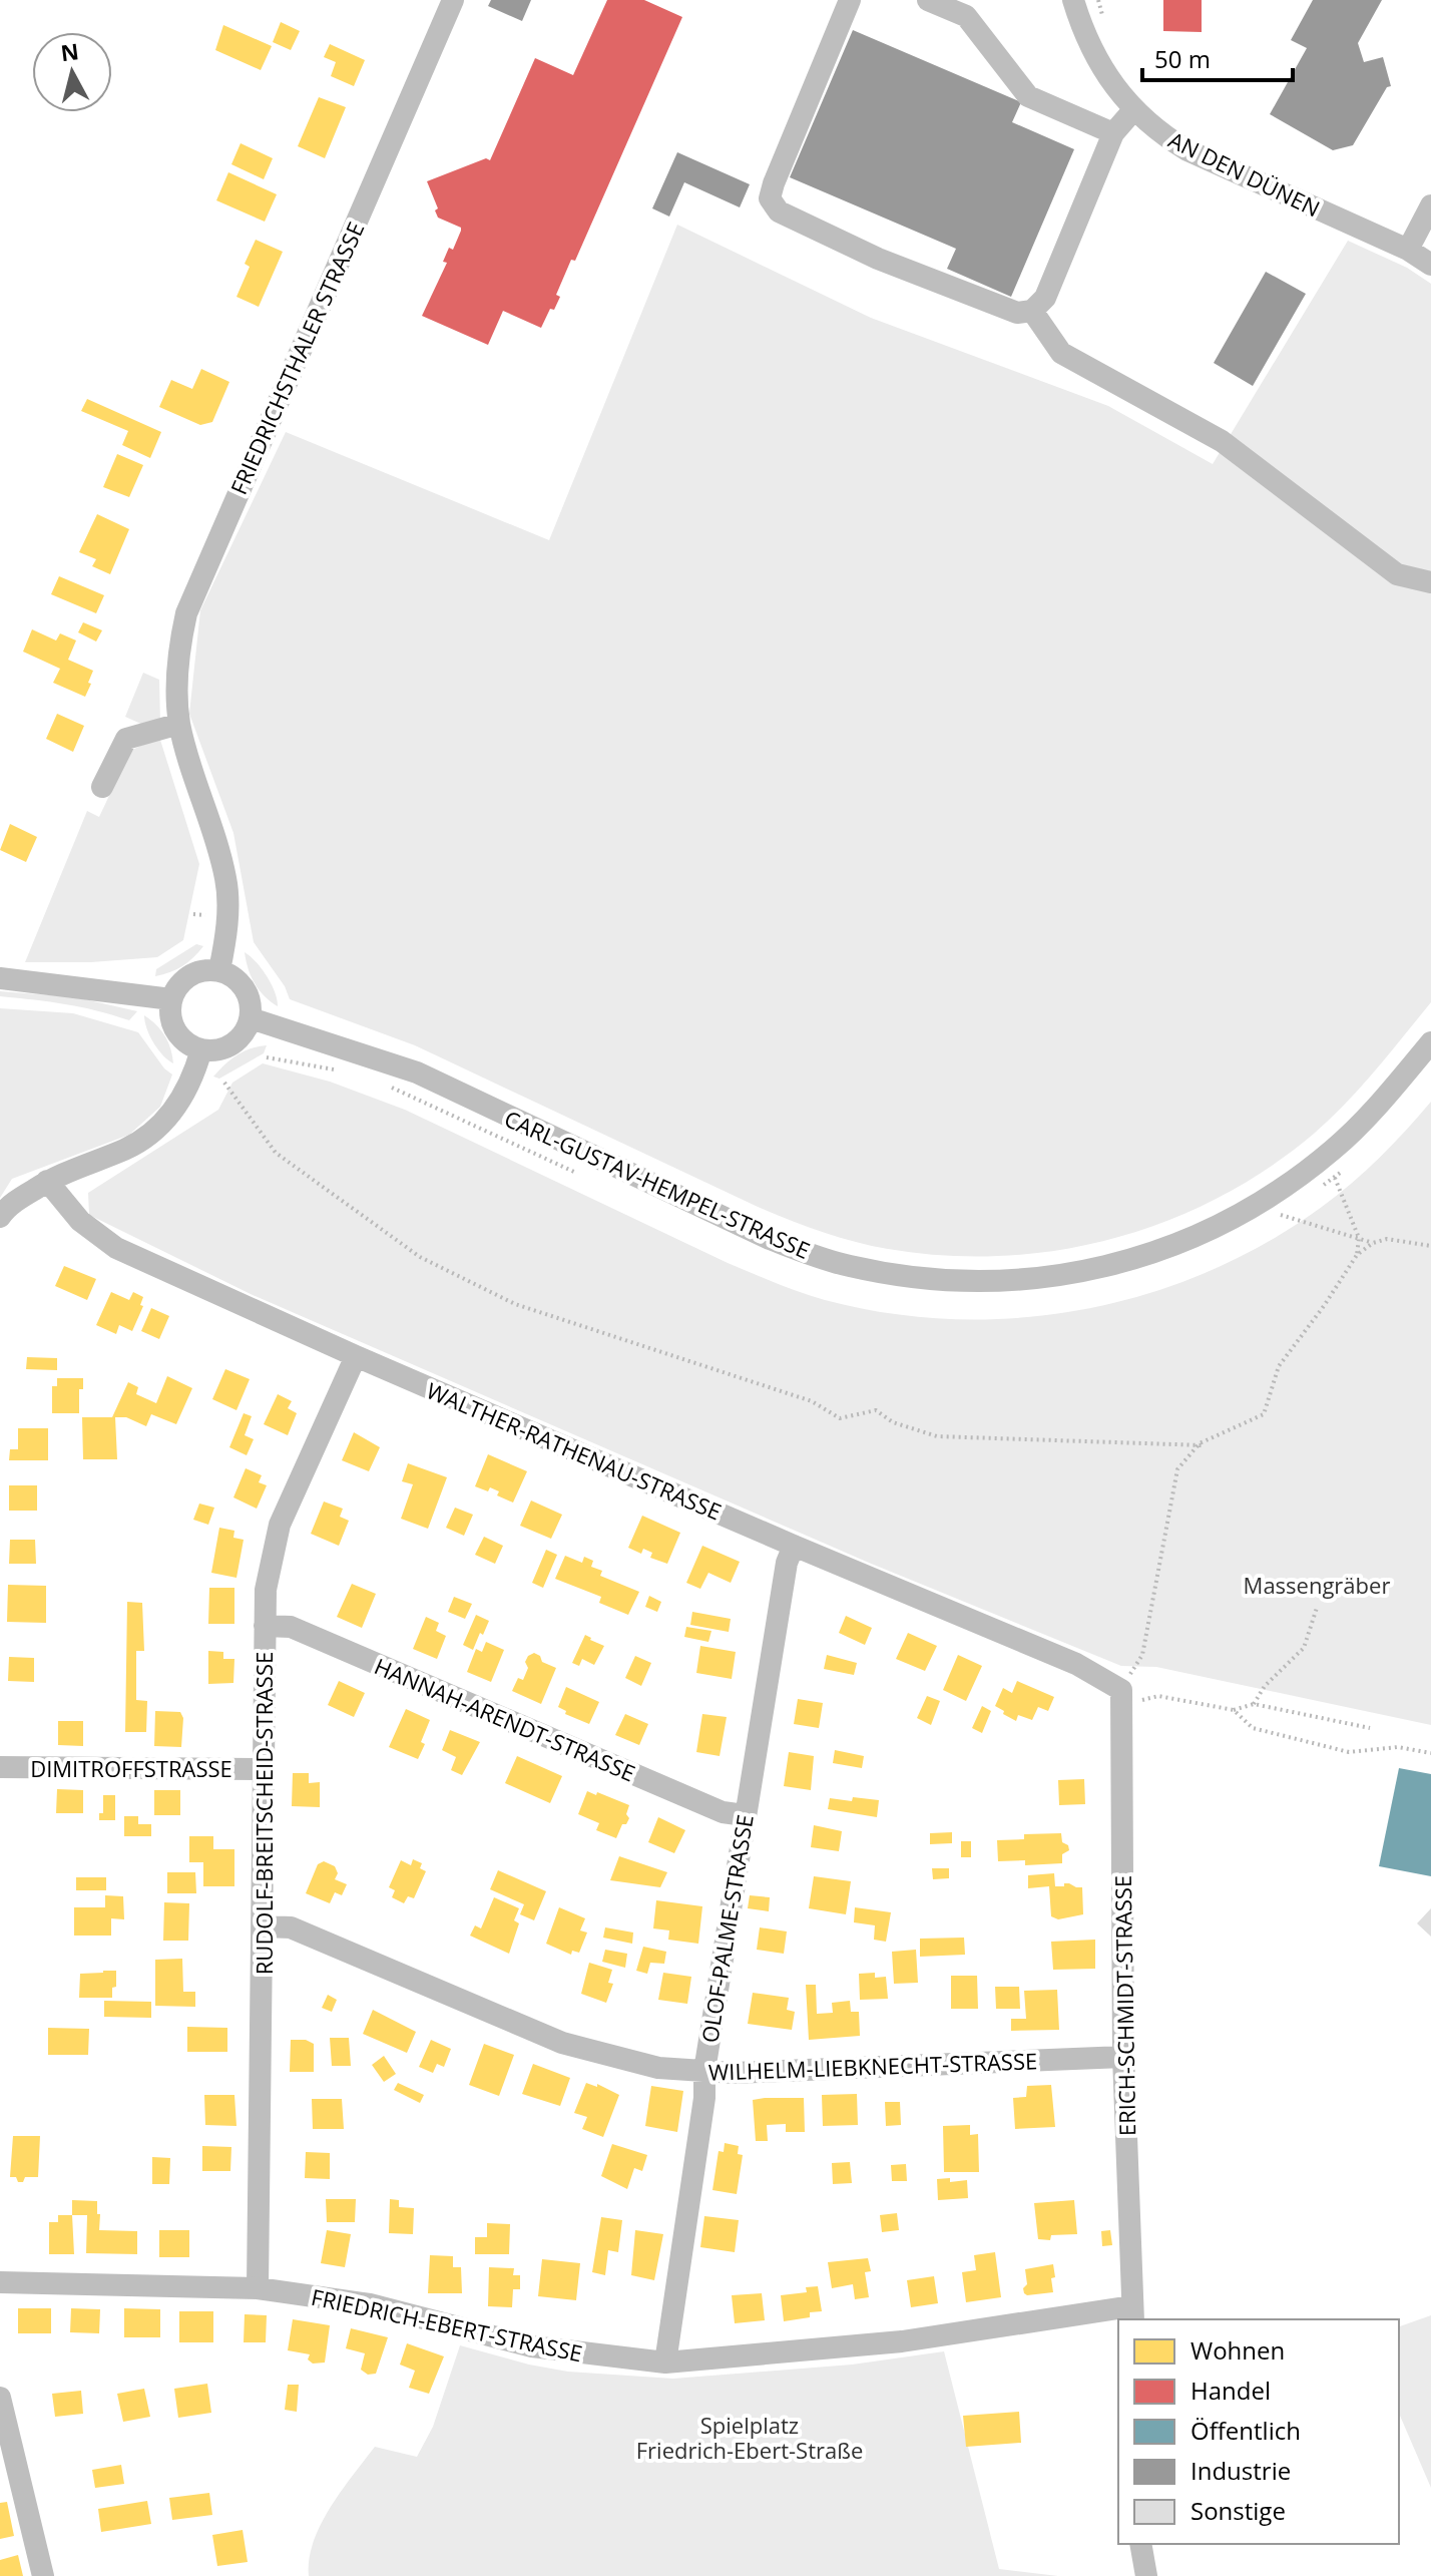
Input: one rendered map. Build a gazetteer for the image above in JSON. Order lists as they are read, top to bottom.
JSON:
{
  "streets": {
    "street": [
      "AN DEN DÜNEN",
      "FRIEDRICHSTHALER STRASSE",
      "CARL-GUSTAV-HEMPEL-STRASSE",
      "WALTHER-RATHENAU-STRASSE",
      "HANNAH-ARENDT-STRASSE",
      "DIMITROFFSTRASSE",
      "RUDOLF-BREITSCHEID-STRASSE",
      "OLOF-PALME-STRASSE",
      "ERICH-SCHMIDT-STRASSE",
      "WILHELM-LIEBKNECHT-STRASSE",
      "FRIEDRICH-EBERT-STRASSE"
    ]
  },
  "crossings": [
    ["FRIEDRICHSTHALER STRASSE", "CARL-GUSTAV-HEMPEL-STRASSE"],
    ["WALTHER-RATHENAU-STRASSE", "RUDOLF-BREITSCHEID-STRASSE"],
    ["WALTHER-RATHENAU-STRASSE", "OLOF-PALME-STRASSE"],
    ["WALTHER-RATHENAU-STRASSE", "ERICH-SCHMIDT-STRASSE"],
    ["HANNAH-ARENDT-STRASSE", "RUDOLF-BREITSCHEID-STRASSE"],
    ["HANNAH-ARENDT-STRASSE", "OLOF-PALME-STRASSE"],
    ["DIMITROFFSTRASSE", "RUDOLF-BREITSCHEID-STRASSE"],
    ["RUDOLF-BREITSCHEID-STRASSE", "WILHELM-LIEBKNECHT-STRASSE"],
    ["RUDOLF-BREITSCHEID-STRASSE", "FRIEDRICH-EBERT-STRASSE"],
    ["OLOF-PALME-STRASSE", "WILHELM-LIEBKNECHT-STRASSE"],
    ["OLOF-PALME-STRASSE", "FRIEDRICH-EBERT-STRASSE"],
    ["ERICH-SCHMIDT-STRASSE", "WILHELM-LIEBKNECHT-STRASSE"],
    ["ERICH-SCHMIDT-STRASSE", "FRIEDRICH-EBERT-STRASSE"]
  ],
  "parks": ["Massengräber", "Spielplatz Friedrich-Ebert-Straße"],
  "legend": [
    "Wohnen",
    "Handel",
    "Öffentlich",
    "Industrie",
    "Sonstige"
  ],
  "scale_bar": "50 m",
  "north": "top"
}
